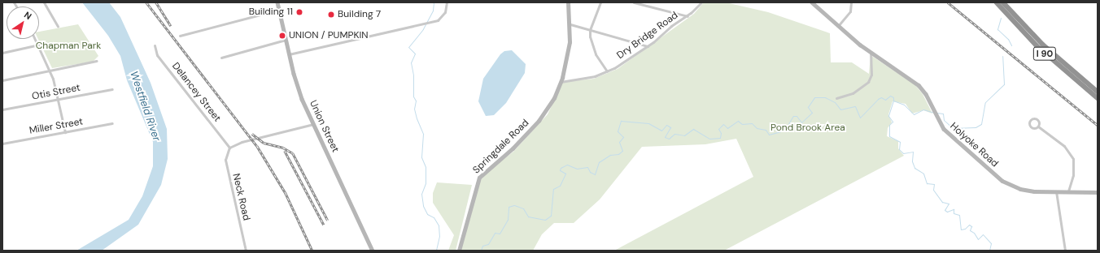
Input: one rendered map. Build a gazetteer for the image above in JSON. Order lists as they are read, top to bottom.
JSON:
{
  "streets": {
    "highway": ["I 90"],
    "street": [
      "Dry Bridge Road",
      "Otis Street",
      "Delancey Street",
      "Miller Street",
      "Union Street",
      "Holyoke Road",
      "Springdale Road",
      "Neck Road"
    ]
  },
  "crossings": [
    ["Dry Bridge Road", "Springdale Road"],
    ["Delancey Street", "Neck Road"]
  ],
  "water": ["Westfield River"],
  "parks": ["Chapman Park", "Pond Brook Area"],
  "places": ["Building 11", "Building 7", "UNION / PUMPKIN"],
  "north": "top right"
}
